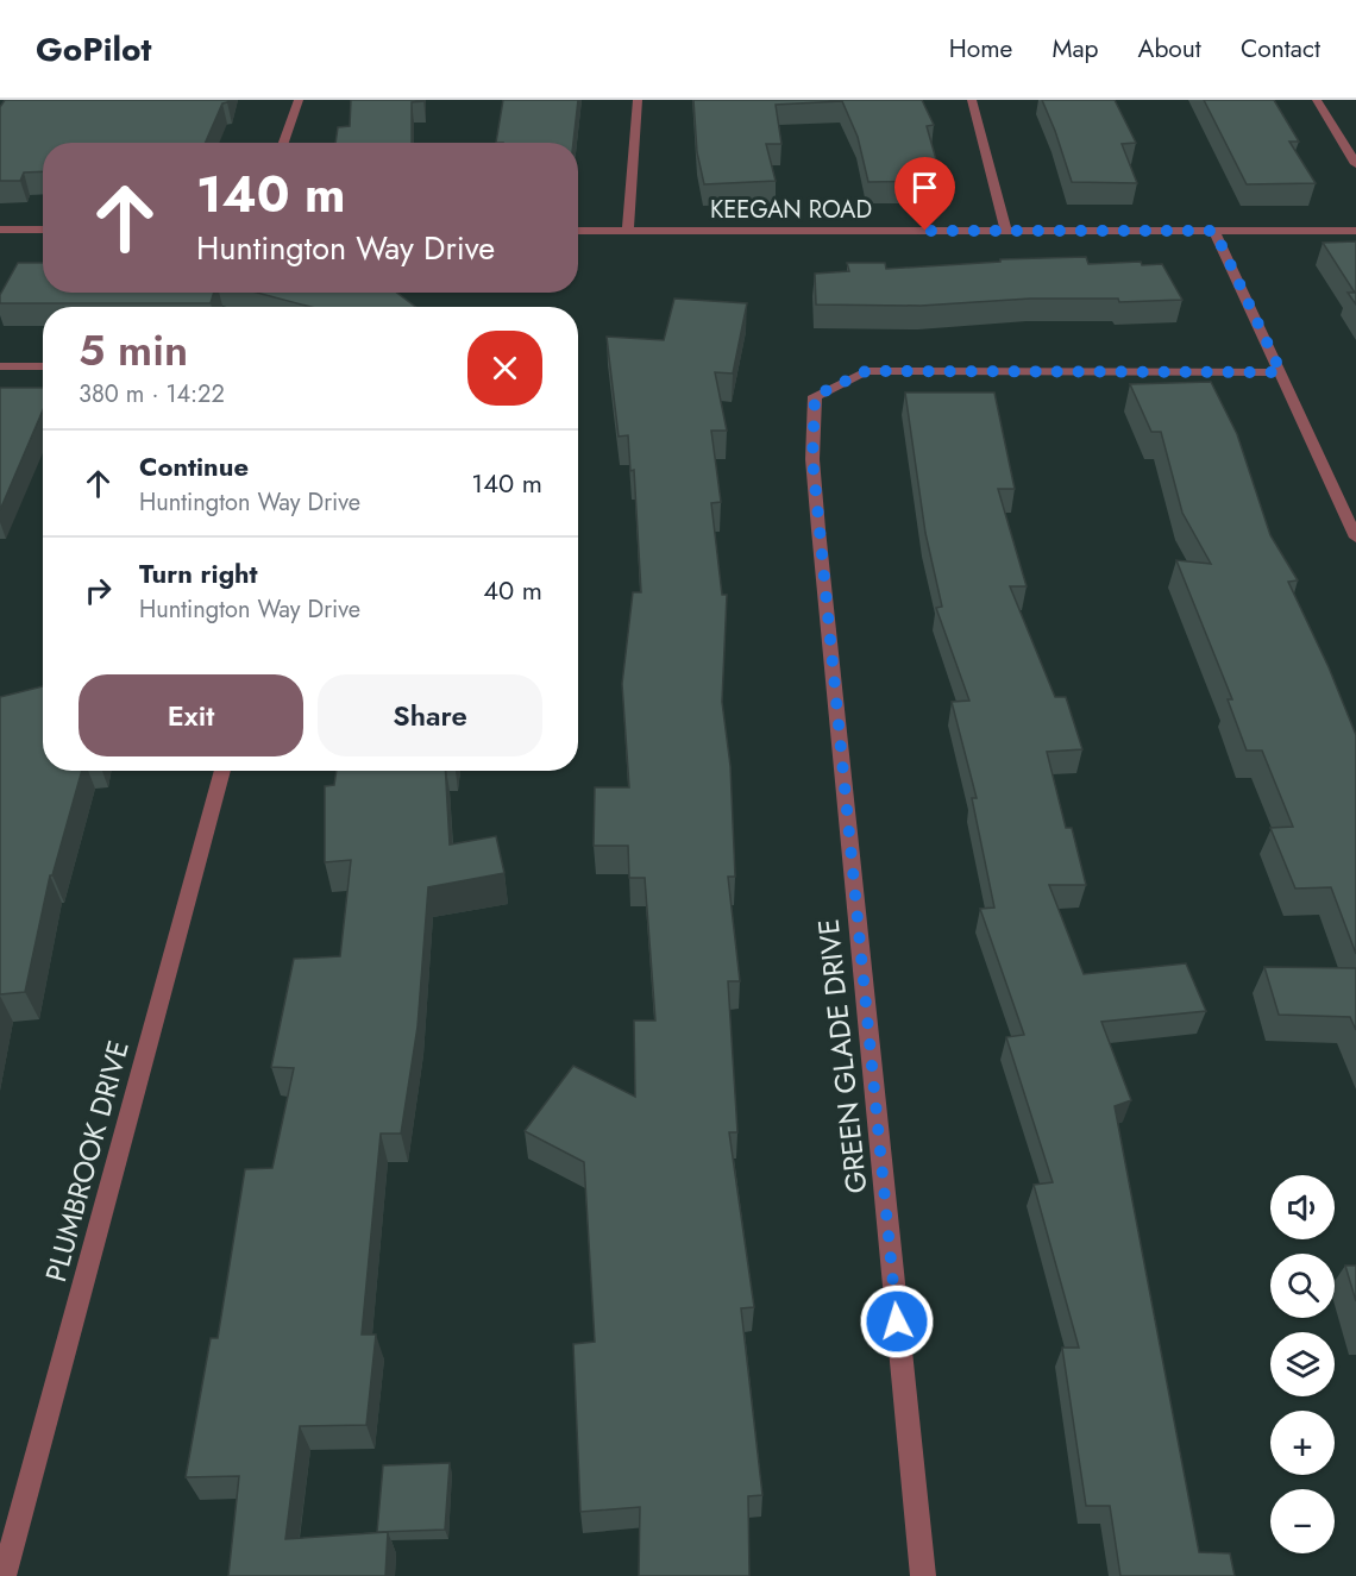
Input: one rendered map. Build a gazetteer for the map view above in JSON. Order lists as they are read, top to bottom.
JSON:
{
  "streets": {
    "street": ["KEEGAN ROAD", "GREEN GLADE DRIVE", "PLUMBROOK DRIVE"]
  },
  "page": {
    "header": "GoPilot",
    "nav": [
      "Home",
      "Map",
      "About",
      "Contact"
    ],
    "turn": ["140 m", "Huntington Way Drive"],
    "heading": ["5 min", "380 m · 14:22"],
    "list": [
      {
        "name": "Continue",
        "note": "Huntington Way Drive",
        "value": "140 m"
      },
      {
        "name": "Turn right",
        "note": "Huntington Way Drive",
        "value": "40 m"
      }
    ],
    "buttons": ["Exit", "Share"],
    "map_buttons": ["+", "−"]
  }
}
